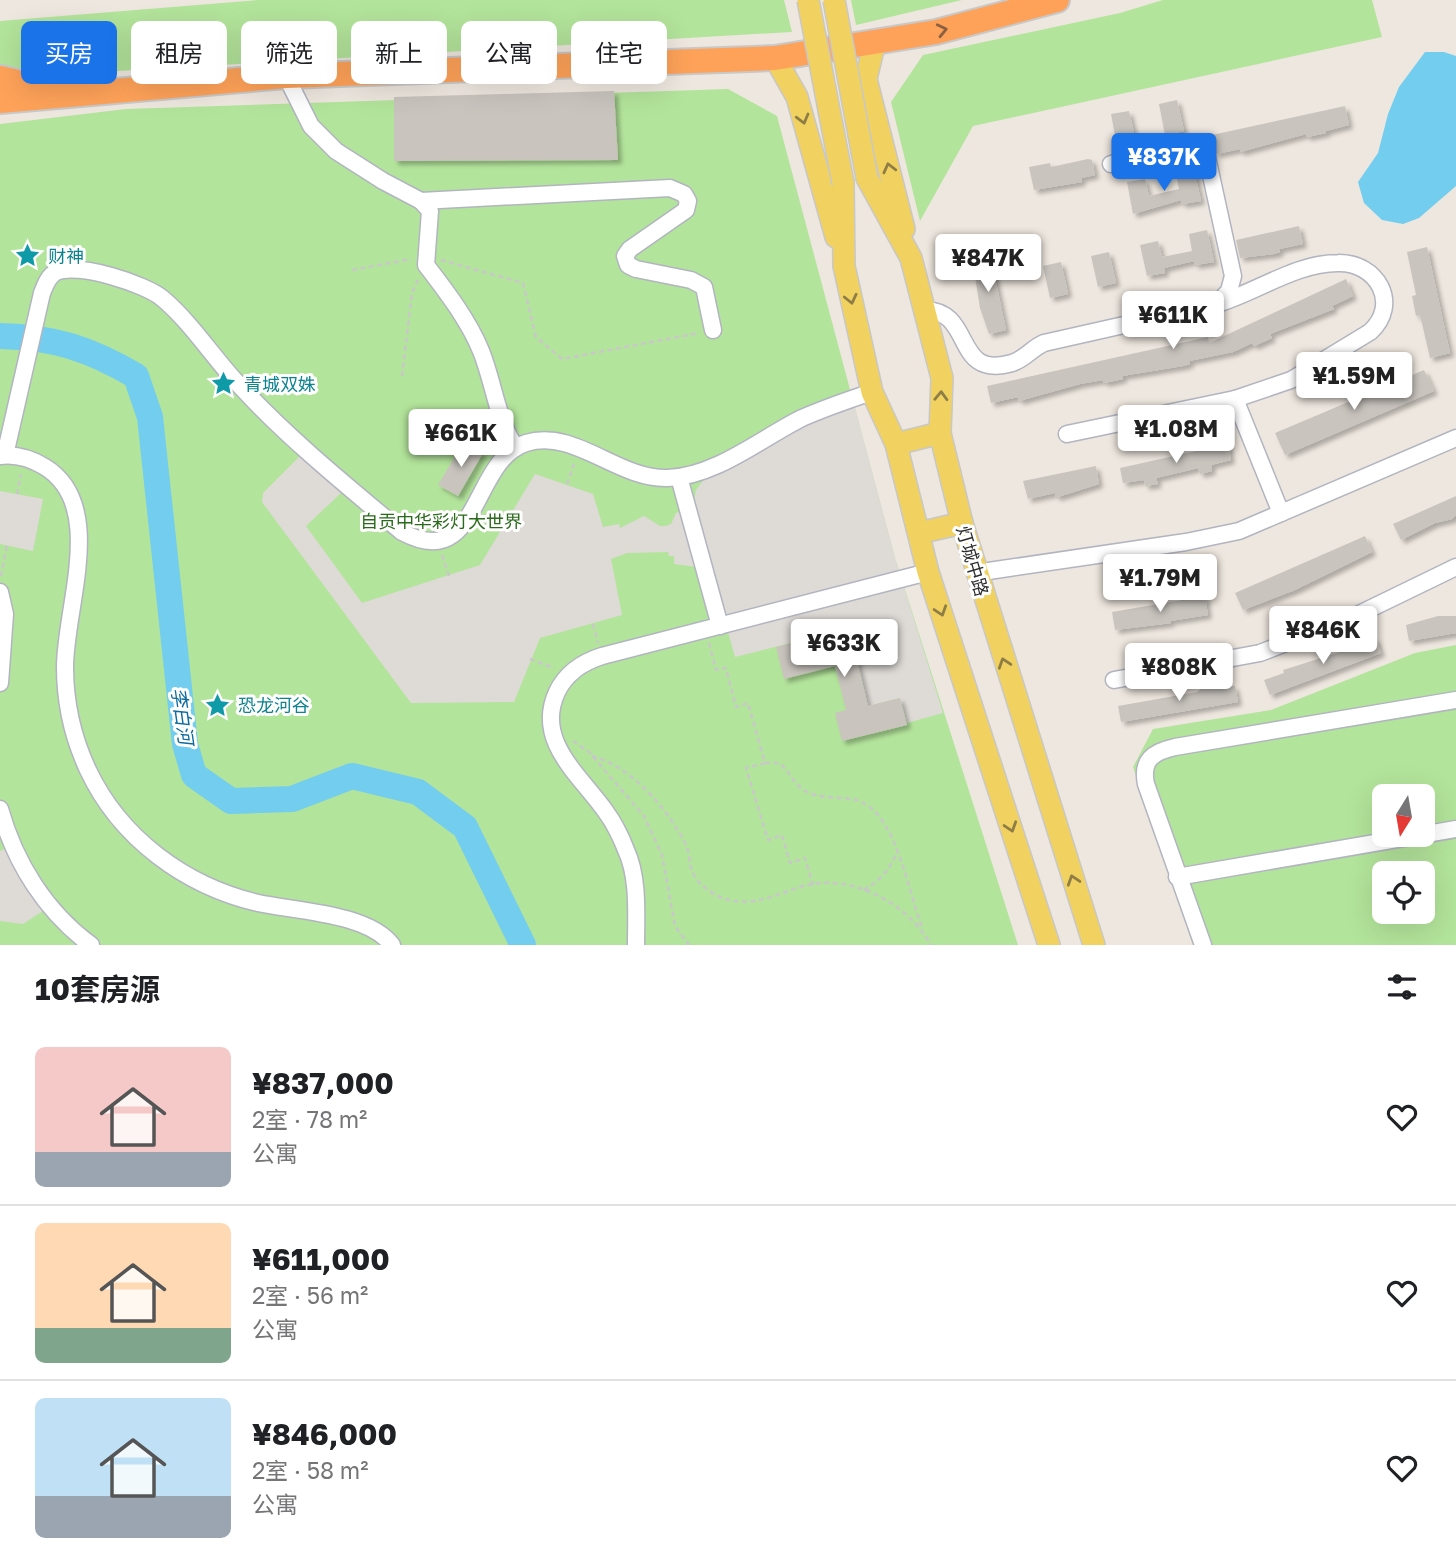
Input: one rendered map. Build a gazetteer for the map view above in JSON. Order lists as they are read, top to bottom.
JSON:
{
  "streets": {
    "main road": ["灯城中路"]
  },
  "water": ["李白河"],
  "parks": ["自贡中华彩灯大世界"],
  "places": {
    "place": ["财神", "青城双姝", "恐龙河谷"]
  },
  "north": "bottom",
  "page": {
    "chip": [
      "买房",
      "租房",
      "筛选",
      "新上",
      "公寓",
      "住宅"
    ],
    "price": [
      "¥837K",
      "¥847K",
      "¥611K",
      "¥1.59M",
      "¥1.08M",
      "¥661K",
      "¥1.79M",
      "¥846K",
      "¥633K",
      "¥808K"
    ],
    "heading": "10套房源",
    "list": [
      {
        "name": "¥837,000",
        "note": "2室 · 78 m² · 公寓"
      },
      {
        "name": "¥611,000",
        "note": "2室 · 56 m² · 公寓"
      },
      {
        "name": "¥846,000",
        "note": "2室 · 58 m² · 公寓"
      }
    ]
  }
}
